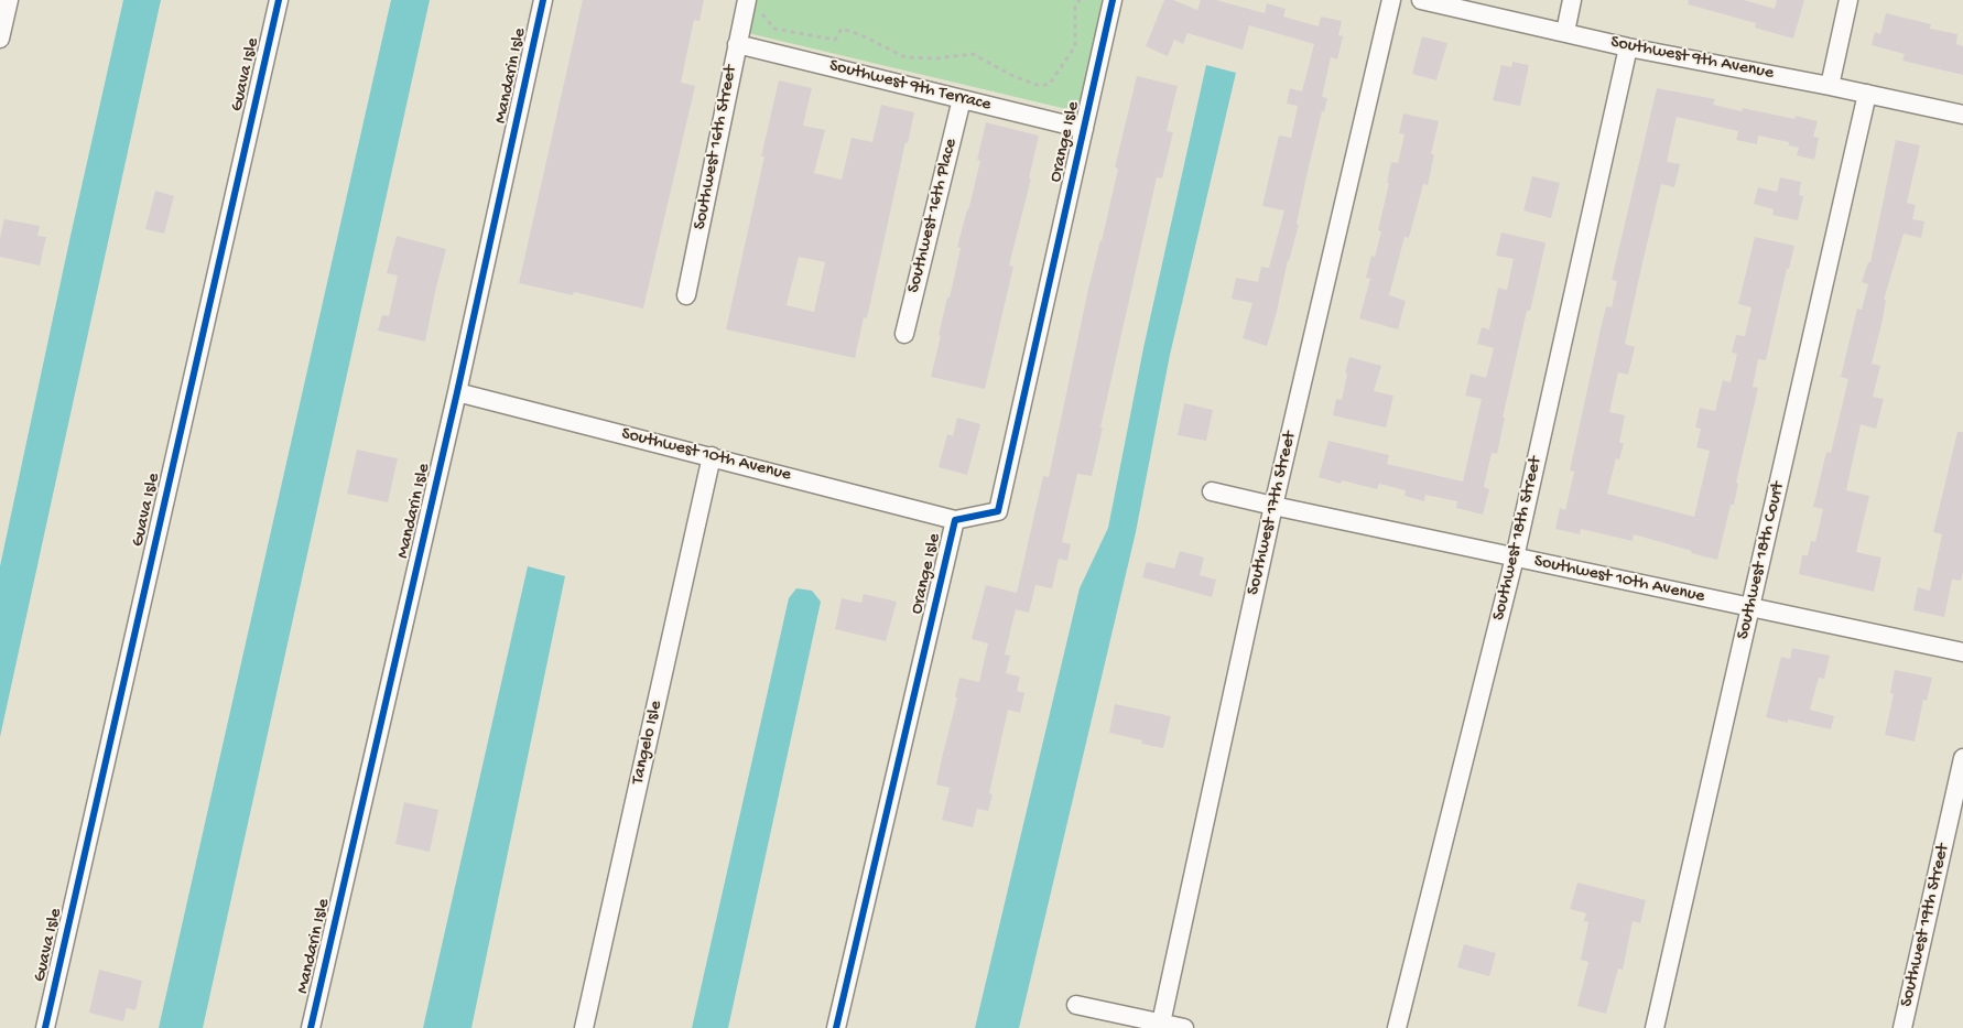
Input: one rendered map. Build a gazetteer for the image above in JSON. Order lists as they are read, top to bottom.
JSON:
{
  "streets": {
    "street": [
      "Southwest 9th Avenue",
      "Guava Isle",
      "Mandarin Isle",
      "Southwest 9th Terrace",
      "Orange Isle",
      "Southwest 16th Street",
      "Southwest 16th Place",
      "Southwest 10th Avenue",
      "Southwest 17th Street",
      "Southwest 18th Street",
      "Southwest 18th Court",
      "Tangelo Isle",
      "Southwest 19th Street"
    ]
  },
  "crossings": [
    ["Southwest 9th Avenue", "Southwest 18th Street"],
    ["Southwest 9th Avenue", "Southwest 18th Court"],
    ["Mandarin Isle", "Southwest 10th Avenue"],
    ["Southwest 9th Terrace", "Orange Isle"],
    ["Southwest 9th Terrace", "Southwest 16th Street"],
    ["Southwest 9th Terrace", "Southwest 16th Place"],
    ["Orange Isle", "Southwest 10th Avenue"],
    ["Southwest 10th Avenue", "Southwest 17th Street"],
    ["Southwest 10th Avenue", "Southwest 18th Street"],
    ["Southwest 10th Avenue", "Southwest 18th Court"],
    ["Southwest 10th Avenue", "Tangelo Isle"]
  ]
}
